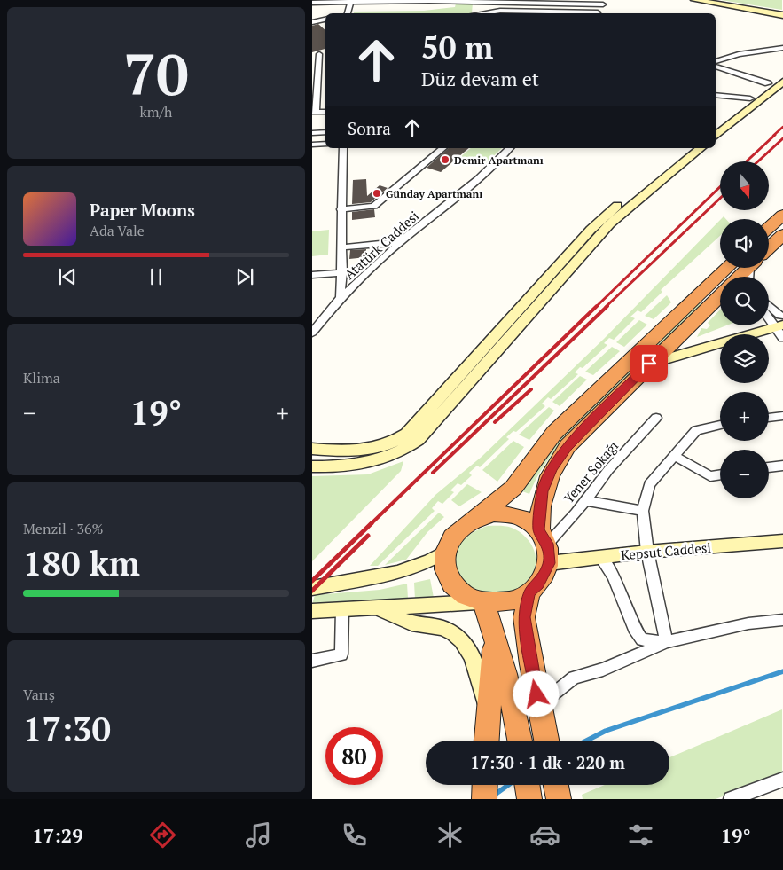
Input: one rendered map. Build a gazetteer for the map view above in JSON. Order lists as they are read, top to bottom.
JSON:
{
  "streets": {
    "main road": ["Kepsut Caddesi"],
    "street": ["Atatürk Caddesi", "Yener Sokağı"]
  },
  "crossings": [
    ["Yener Sokağı", "Kepsut Caddesi"]
  ],
  "places": ["Demir Apartmanı", "Günday Apartmanı"],
  "north": "bottom",
  "page": {
    "tile": [
      ["70", "km/h"],
      "Klima",
      ["Menzil · 36%", "180 km"],
      ["Varış", "17:30"]
    ],
    "turn": ["50 m", "Düz devam et"],
    "then": "Sonra",
    "map_buttons": ["+", "−"],
    "song": ["Paper Moons", "Ada Vale"],
    "heat": ["−", "19°", "+"],
    "limit": "80",
    "trip": "17:30 · 1 dk · 220 m",
    "tabs": ["17:29", "19°"]
  }
}
